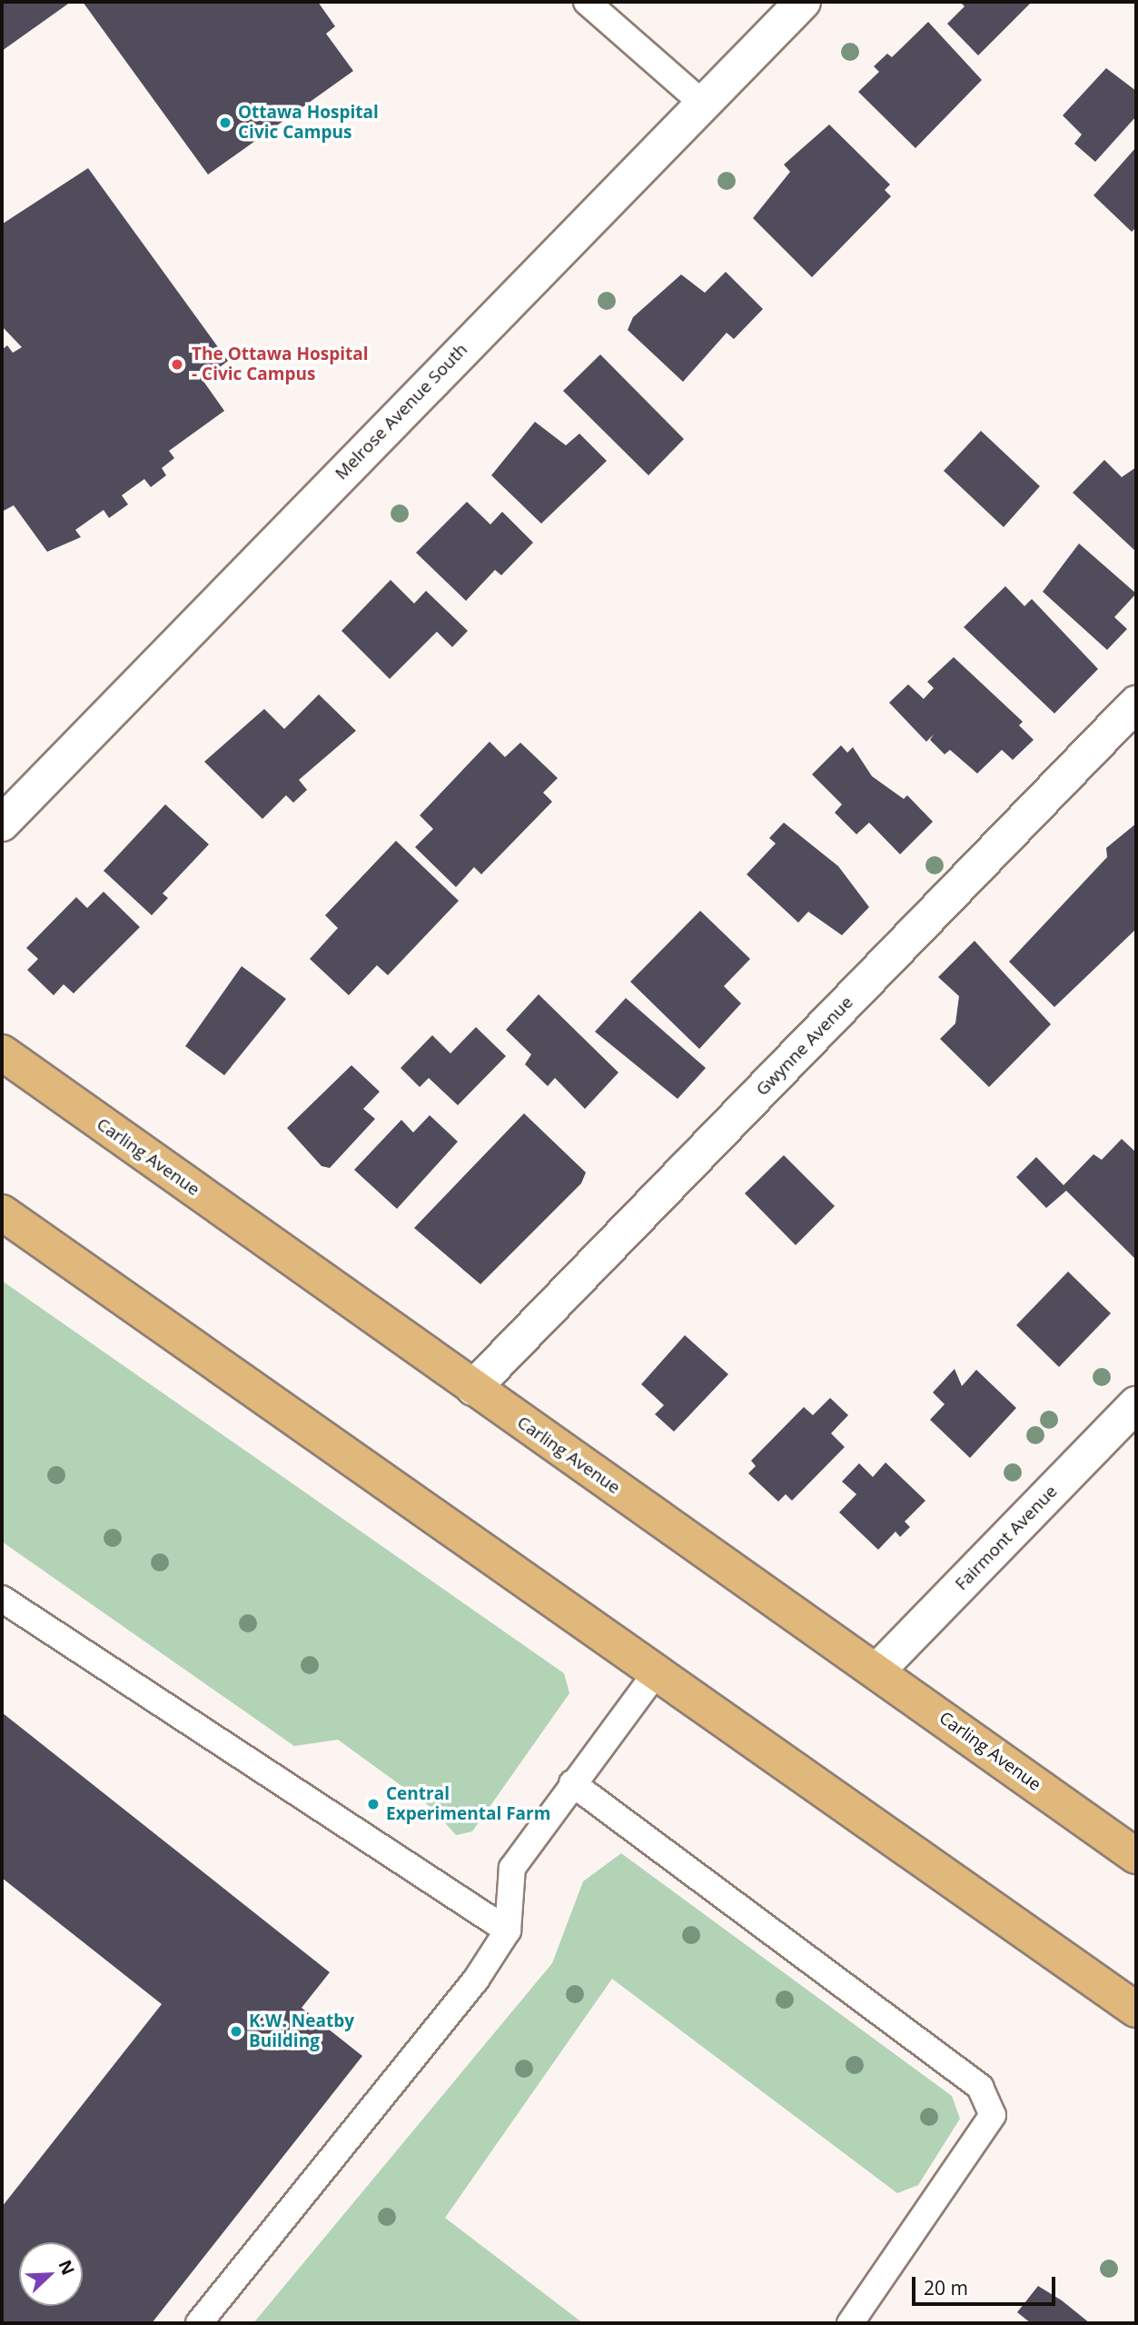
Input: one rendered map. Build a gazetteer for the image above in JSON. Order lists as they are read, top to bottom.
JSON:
{
  "streets": {
    "main road": ["Carling Avenue"],
    "street": ["Melrose Avenue South", "Gwynne Avenue", "Fairmont Avenue"]
  },
  "crossings": [
    ["Gwynne Avenue", "Carling Avenue"],
    ["Carling Avenue", "Fairmont Avenue"]
  ],
  "places": [
    "Ottawa Hospital Civic Campus",
    "The Ottawa Hospital - Civic Campus",
    "Central Experimental Farm",
    "K.W. Neatby Building"
  ],
  "scale_bar": "20 m",
  "north": "top right"
}
